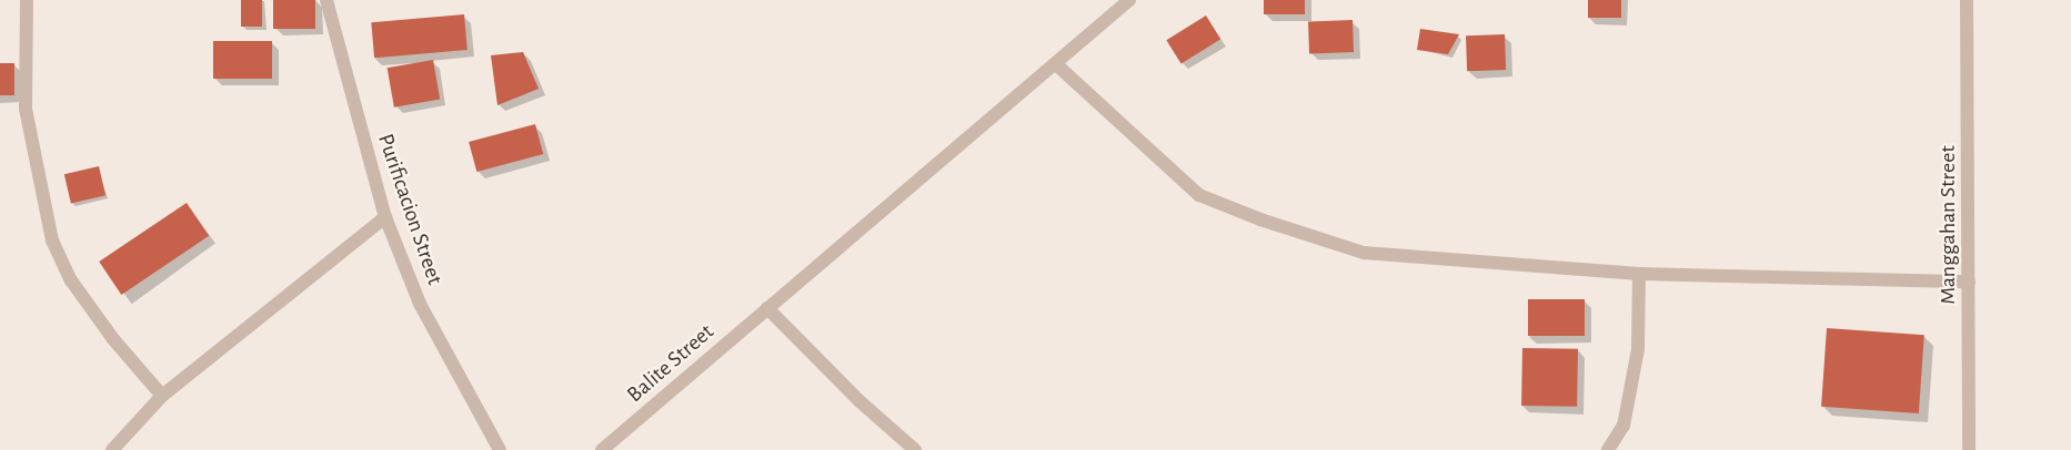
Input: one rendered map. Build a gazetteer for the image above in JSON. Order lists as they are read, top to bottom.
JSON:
{
  "streets": {
    "street": ["Purificacion Street", "Manggahan Street", "Balite Street"]
  }
}
